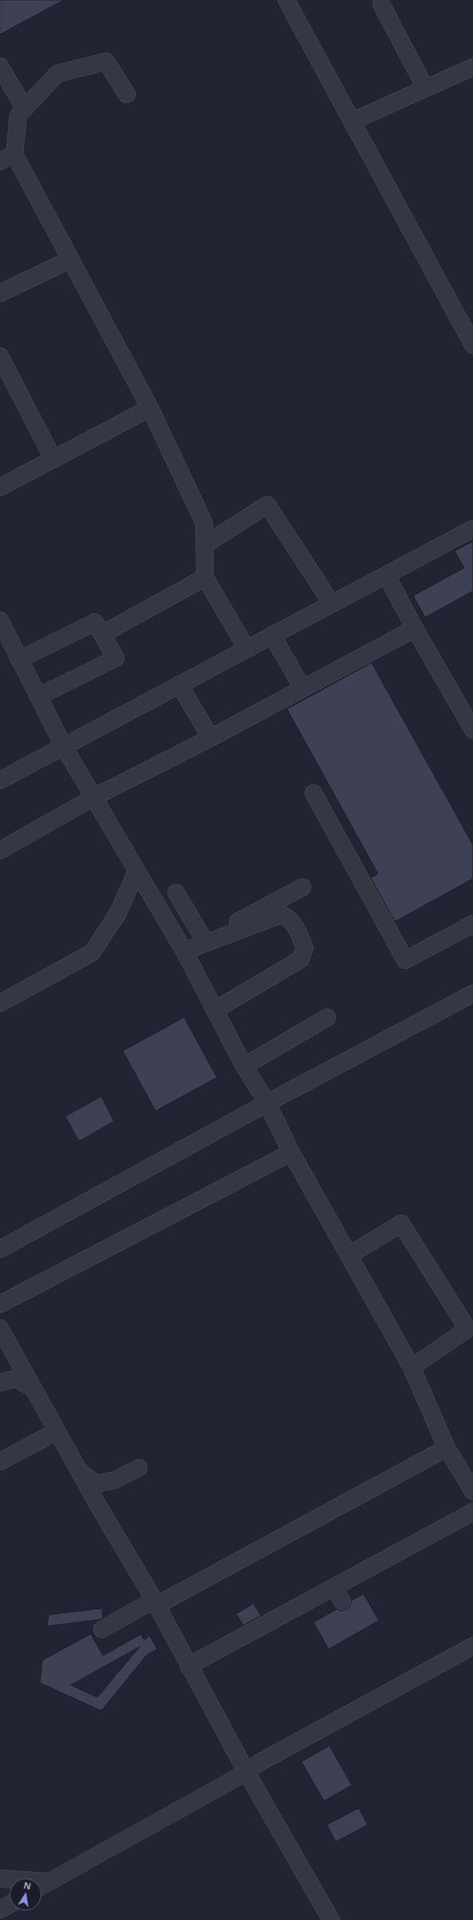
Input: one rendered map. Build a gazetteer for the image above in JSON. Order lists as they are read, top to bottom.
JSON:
{
  "north": "top"
}
